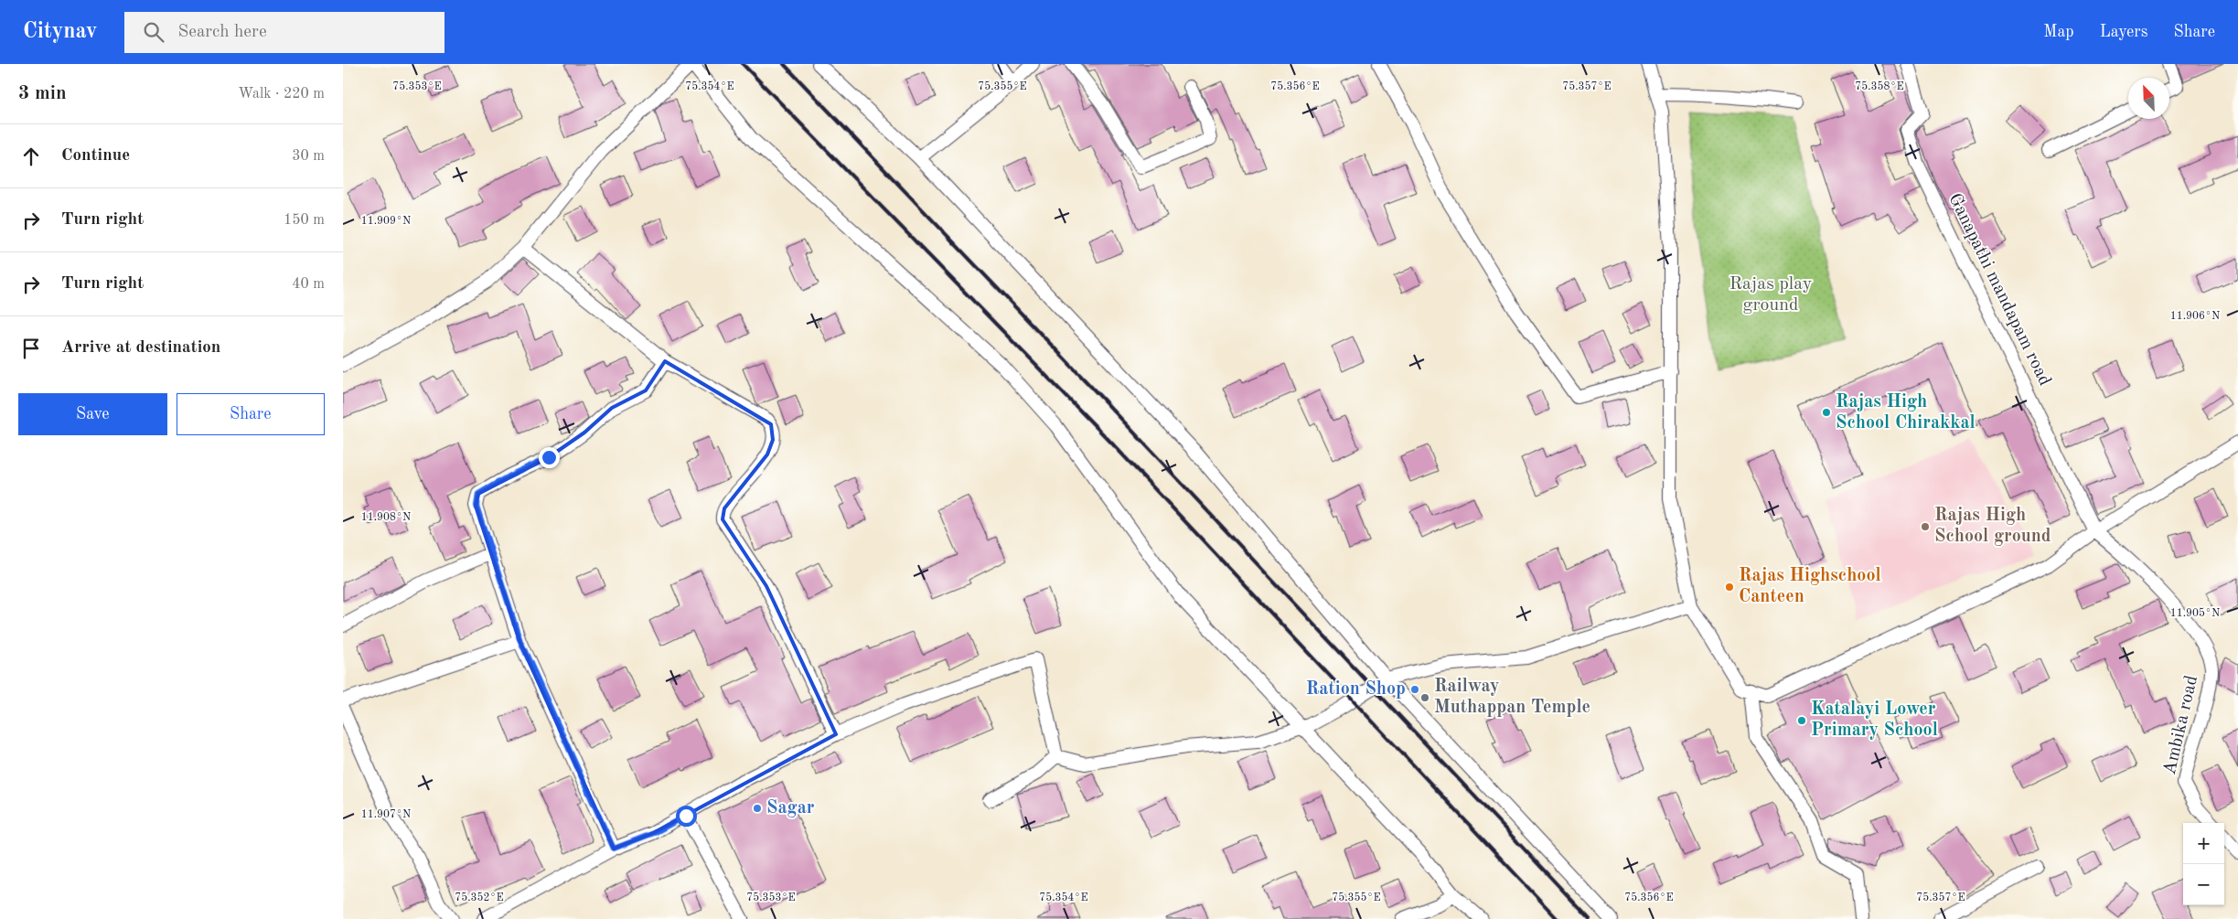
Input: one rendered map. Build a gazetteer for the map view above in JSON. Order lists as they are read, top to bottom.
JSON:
{
  "streets": {
    "street": ["Ganapathi mandapam road", "Ambika road"]
  },
  "crossings": [
    ["Ganapathi mandapam road", "Ambika road"]
  ],
  "parks": ["Rajas play ground"],
  "places": [
    "Rajas High School Chirakkal",
    "Rajas High School ground",
    "Rajas Highschool Canteen",
    "Ration Shop",
    "Railway Muthappan Temple",
    "Katalayi Lower Primary School",
    "Sagar"
  ],
  "north": "top left",
  "page": {
    "header": "Citynav",
    "search": "Search here",
    "nav": ["Map", "Layers", "Share"],
    "heading": ["3 min", "Walk · 220 m"],
    "list": [
      ["Continue", "30 m"],
      ["Turn right", "150 m"],
      ["Turn right", "40 m"],
      "Arrive at destination"
    ],
    "buttons": ["Save", "Share"],
    "map_buttons": ["+", "−"]
  },
  "coordinates": [
    "75.353°E",
    "75.354°E",
    "75.355°E",
    "75.356°E",
    "75.357°E",
    "75.358°E",
    "11.909°N",
    "11.906°N",
    "11.908°N",
    "11.905°N",
    "11.907°N",
    "75.352°E"
  ]
}
